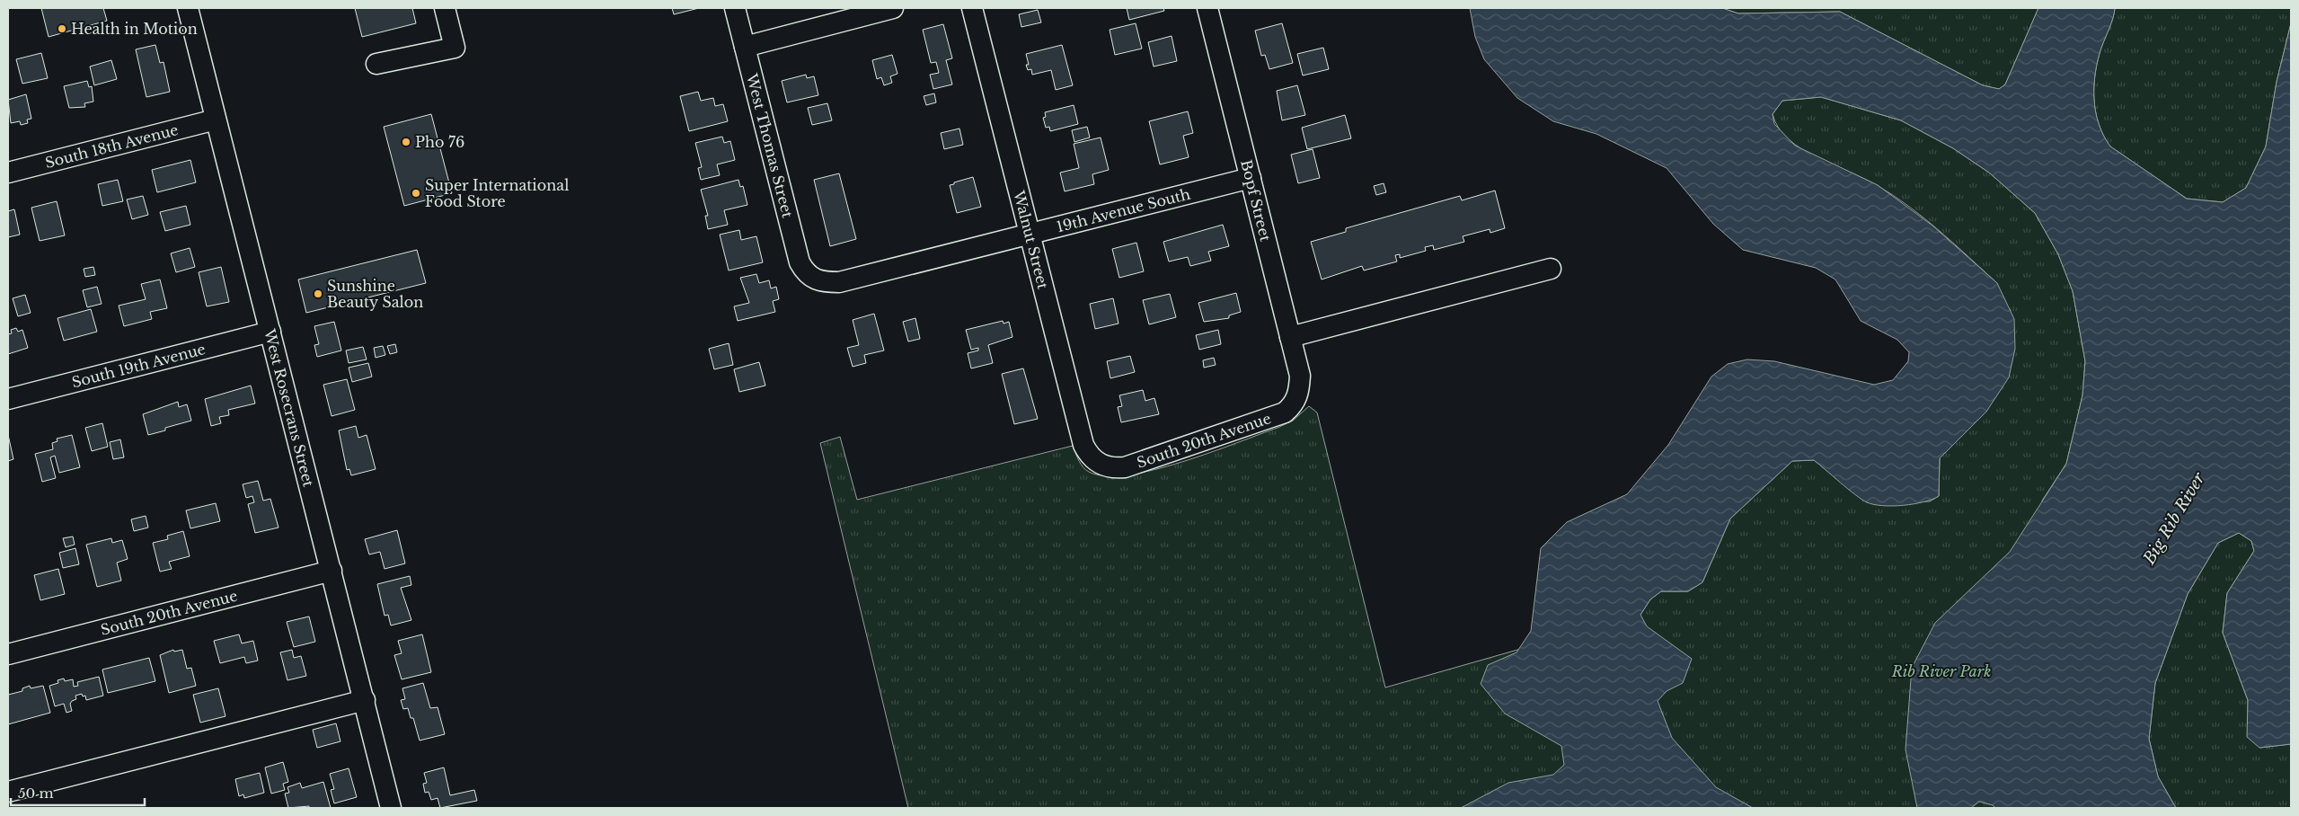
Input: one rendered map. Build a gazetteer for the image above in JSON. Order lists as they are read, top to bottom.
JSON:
{
  "streets": {
    "street": [
      "West Thomas Street",
      "South 18th Avenue",
      "Bopf Street",
      "19th Avenue South",
      "Walnut Street",
      "South 19th Avenue",
      "West Rosecrans Street",
      "South 20th Avenue"
    ]
  },
  "crossings": [
    ["West Thomas Street", "19th Avenue South"],
    ["South 18th Avenue", "West Rosecrans Street"],
    ["Bopf Street", "19th Avenue South"],
    ["Bopf Street", "South 20th Avenue"],
    ["19th Avenue South", "Walnut Street"],
    ["Walnut Street", "South 20th Avenue"],
    ["South 19th Avenue", "West Rosecrans Street"],
    ["West Rosecrans Street", "South 20th Avenue"]
  ],
  "water": ["Big Rib River"],
  "parks": ["Rib River Park"],
  "places": [
    "Health in Motion",
    "Pho 76",
    "Super International Food Store",
    "Sunshine Beauty Salon"
  ],
  "scale_bar": "50 m"
}
